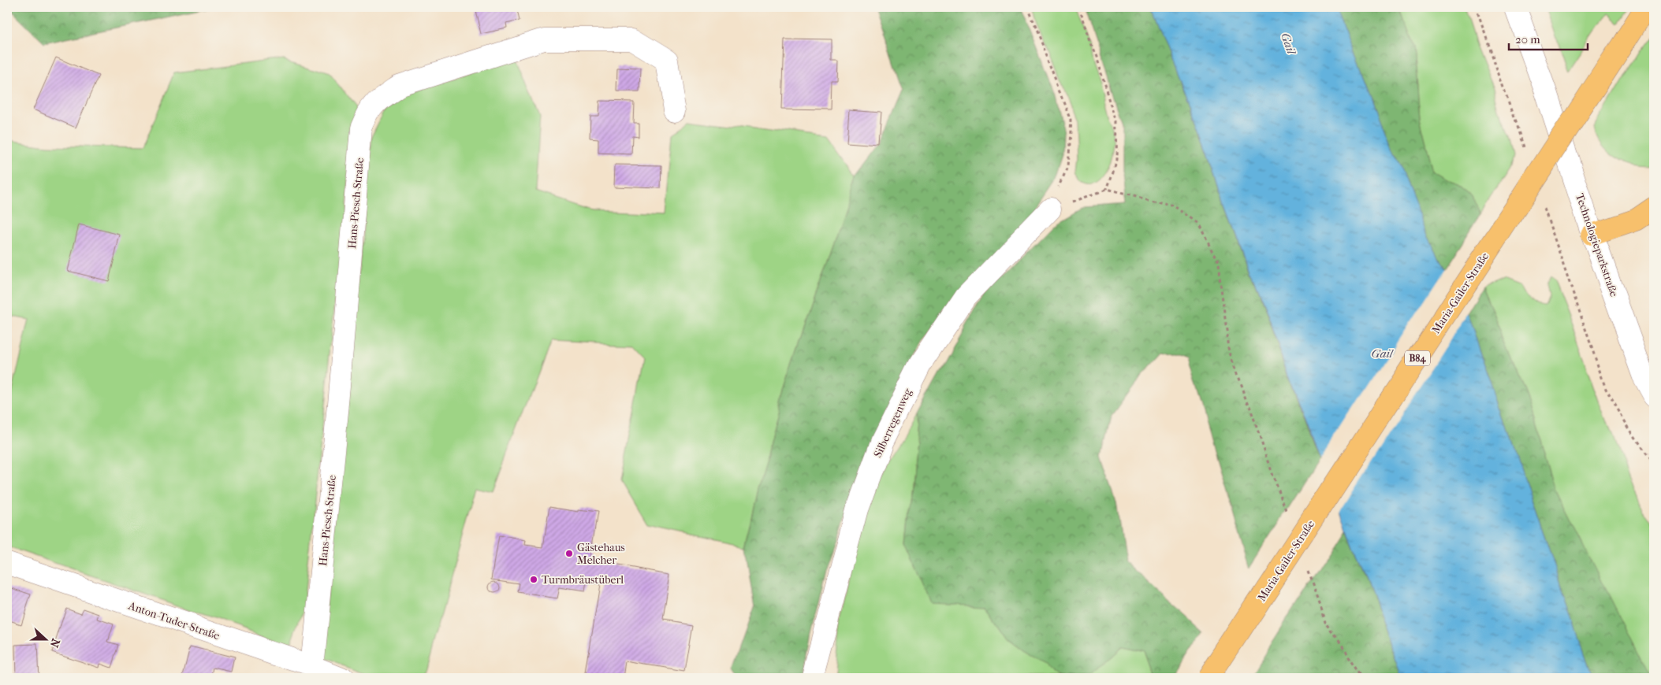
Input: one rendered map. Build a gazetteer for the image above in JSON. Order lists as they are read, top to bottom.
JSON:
{
  "streets": {
    "main road": ["Maria-Gailer-Straße", "B84"],
    "street": [
      "Hans-Piesch-Straße",
      "Technologieparkstraße",
      "Silberregenweg",
      "Anton-Tuder-Straße"
    ]
  },
  "crossings": [
    ["Hans-Piesch-Straße", "Anton-Tuder-Straße"]
  ],
  "water": ["Gail"],
  "places": ["Gästehaus Melcher", "Turmbräustüberl"],
  "scale_bar": "20 m",
  "north": "right"
}
